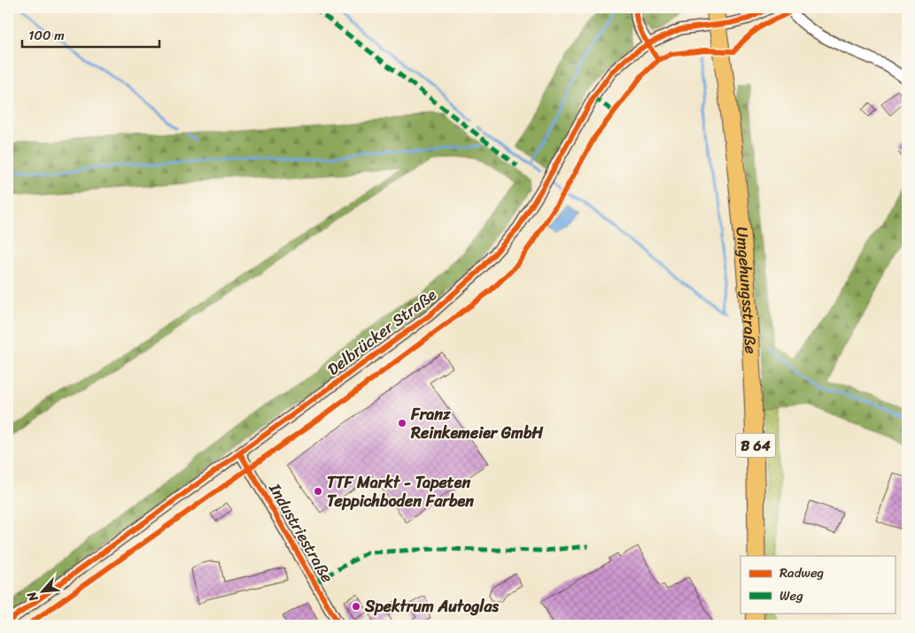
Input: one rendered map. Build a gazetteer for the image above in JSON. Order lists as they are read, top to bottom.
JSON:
{
  "streets": {
    "main road": ["Umgehungsstraße", "B 64"],
    "street": ["Delbrücker Straße", "Industriestraße"]
  },
  "crossings": [
    ["Umgehungsstraße", "Delbrücker Straße"],
    ["Umgehungsstraße", "B 64"],
    ["Delbrücker Straße", "B 64"],
    ["Delbrücker Straße", "Industriestraße"]
  ],
  "places": ["Franz Reinkemeier GmbH", "TTF Markt - Tapeten Teppichboden Farben", "Spektrum Autoglas"],
  "legend": ["Radweg", "Weg"],
  "scale_bar": "100 m",
  "north": "bottom left"
}
